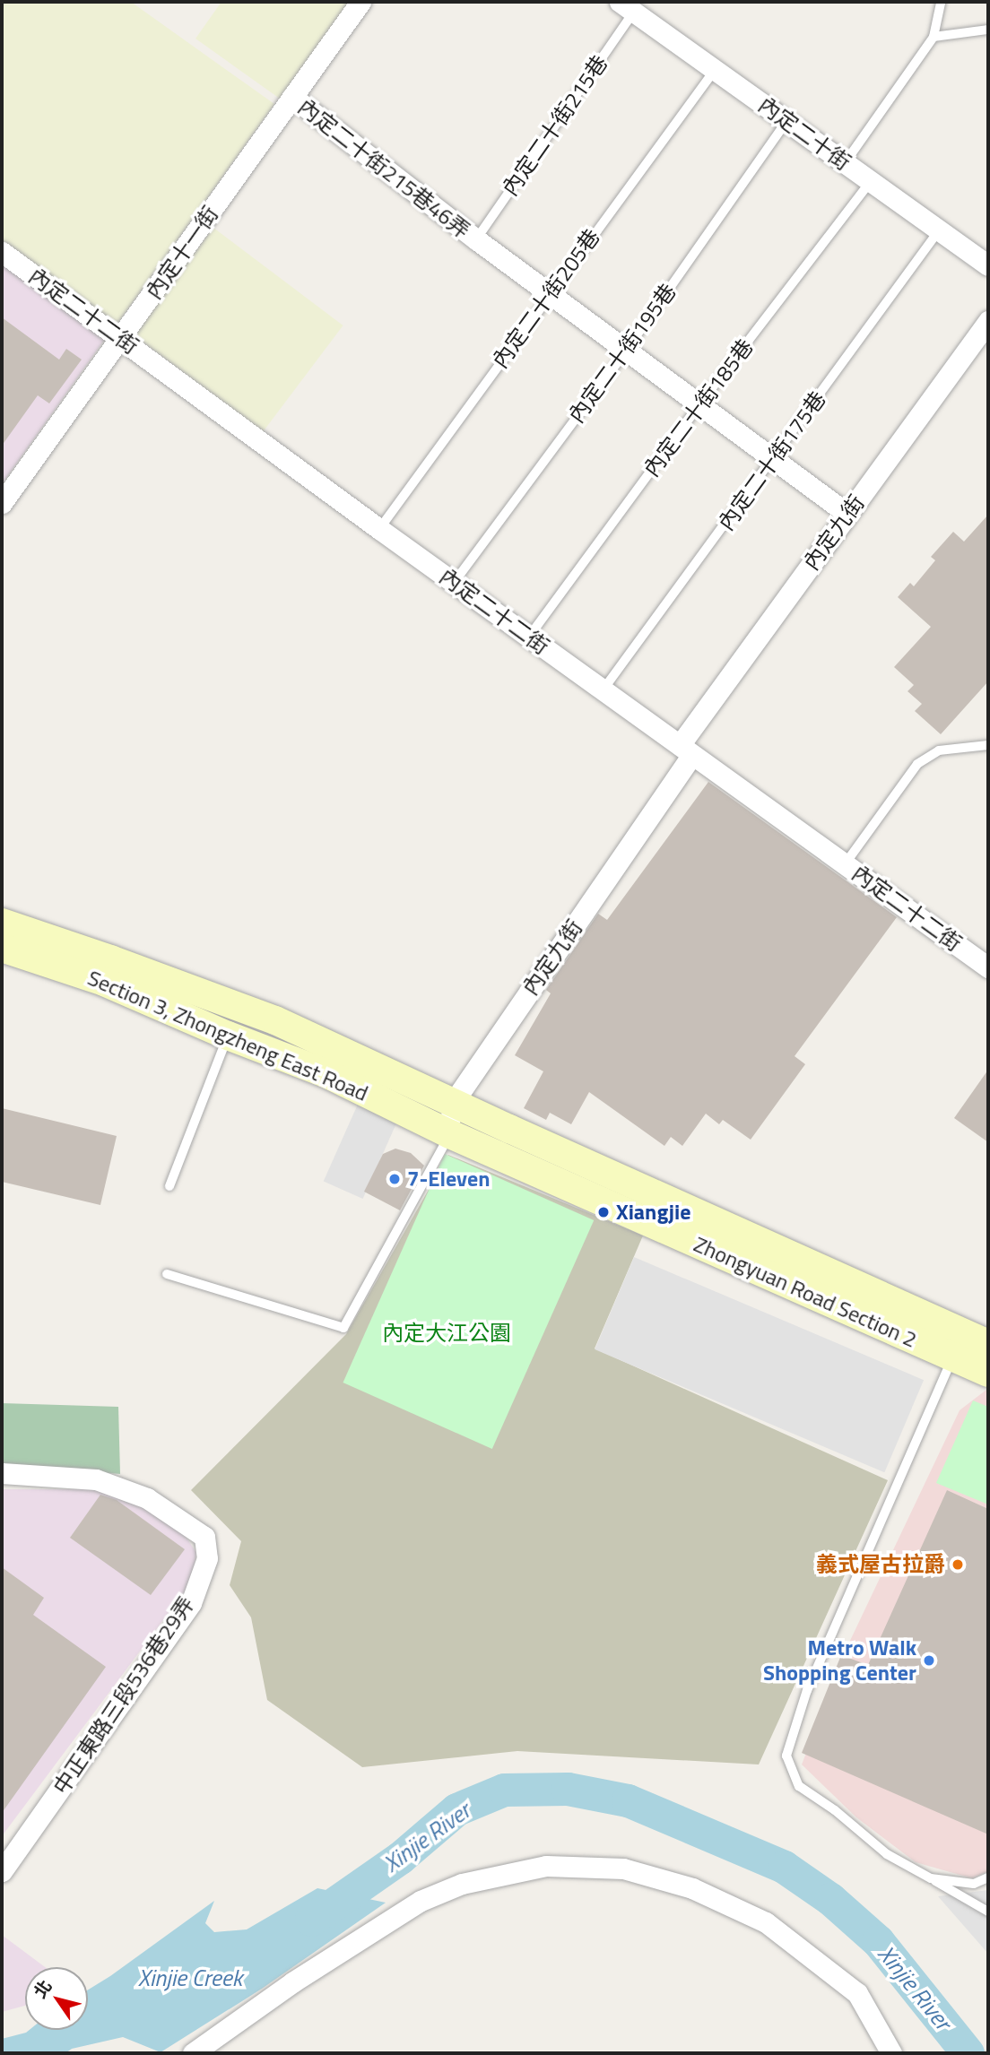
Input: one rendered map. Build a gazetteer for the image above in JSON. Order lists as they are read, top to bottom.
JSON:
{
  "streets": {
    "main road": ["Section 3, Zhongzheng East Road", "Zhongyuan Road Section 2"],
    "street": [
      "內定二十街",
      "內定二十街215巷46弄",
      "內定十一街",
      "內定二十二街",
      "內定九街",
      "中正東路三段536巷29弄"
    ],
    "lane": [
      "內定二十街215巷",
      "內定二十街205巷",
      "內定二十街195巷",
      "內定二十街185巷",
      "內定二十街175巷"
    ]
  },
  "crossings": [
    ["內定二十街215巷", "內定二十街"],
    ["內定二十街215巷", "內定二十街215巷46弄"],
    ["內定二十街", "內定二十街205巷"],
    ["內定二十街", "內定二十街195巷"],
    ["內定二十街", "內定二十街185巷"],
    ["內定二十街", "內定二十街175巷"],
    ["內定二十街215巷46弄", "內定十一街"],
    ["內定二十街215巷46弄", "內定二十街205巷"],
    ["內定二十街215巷46弄", "內定二十街195巷"],
    ["內定二十街215巷46弄", "內定二十街185巷"],
    ["內定二十街215巷46弄", "內定二十街175巷"],
    ["內定二十街215巷46弄", "內定九街"],
    ["內定十一街", "內定二十二街"],
    ["內定二十街205巷", "內定二十二街"],
    ["內定二十二街", "內定二十街195巷"],
    ["內定二十二街", "內定二十街185巷"],
    ["內定二十二街", "內定二十街175巷"],
    ["內定二十二街", "內定九街"],
    ["內定九街", "Section 3, Zhongzheng East Road"],
    ["內定九街", "Zhongyuan Road Section 2"],
    ["Section 3, Zhongzheng East Road", "Zhongyuan Road Section 2"]
  ],
  "water": ["Xinjie River", "Xinjie Creek"],
  "parks": ["內定大江公園"],
  "places": [
    "7-Eleven",
    "Xiangjie",
    "義式屋古拉爵",
    "Metro Walk Shopping Center"
  ],
  "north": "top left"
}
